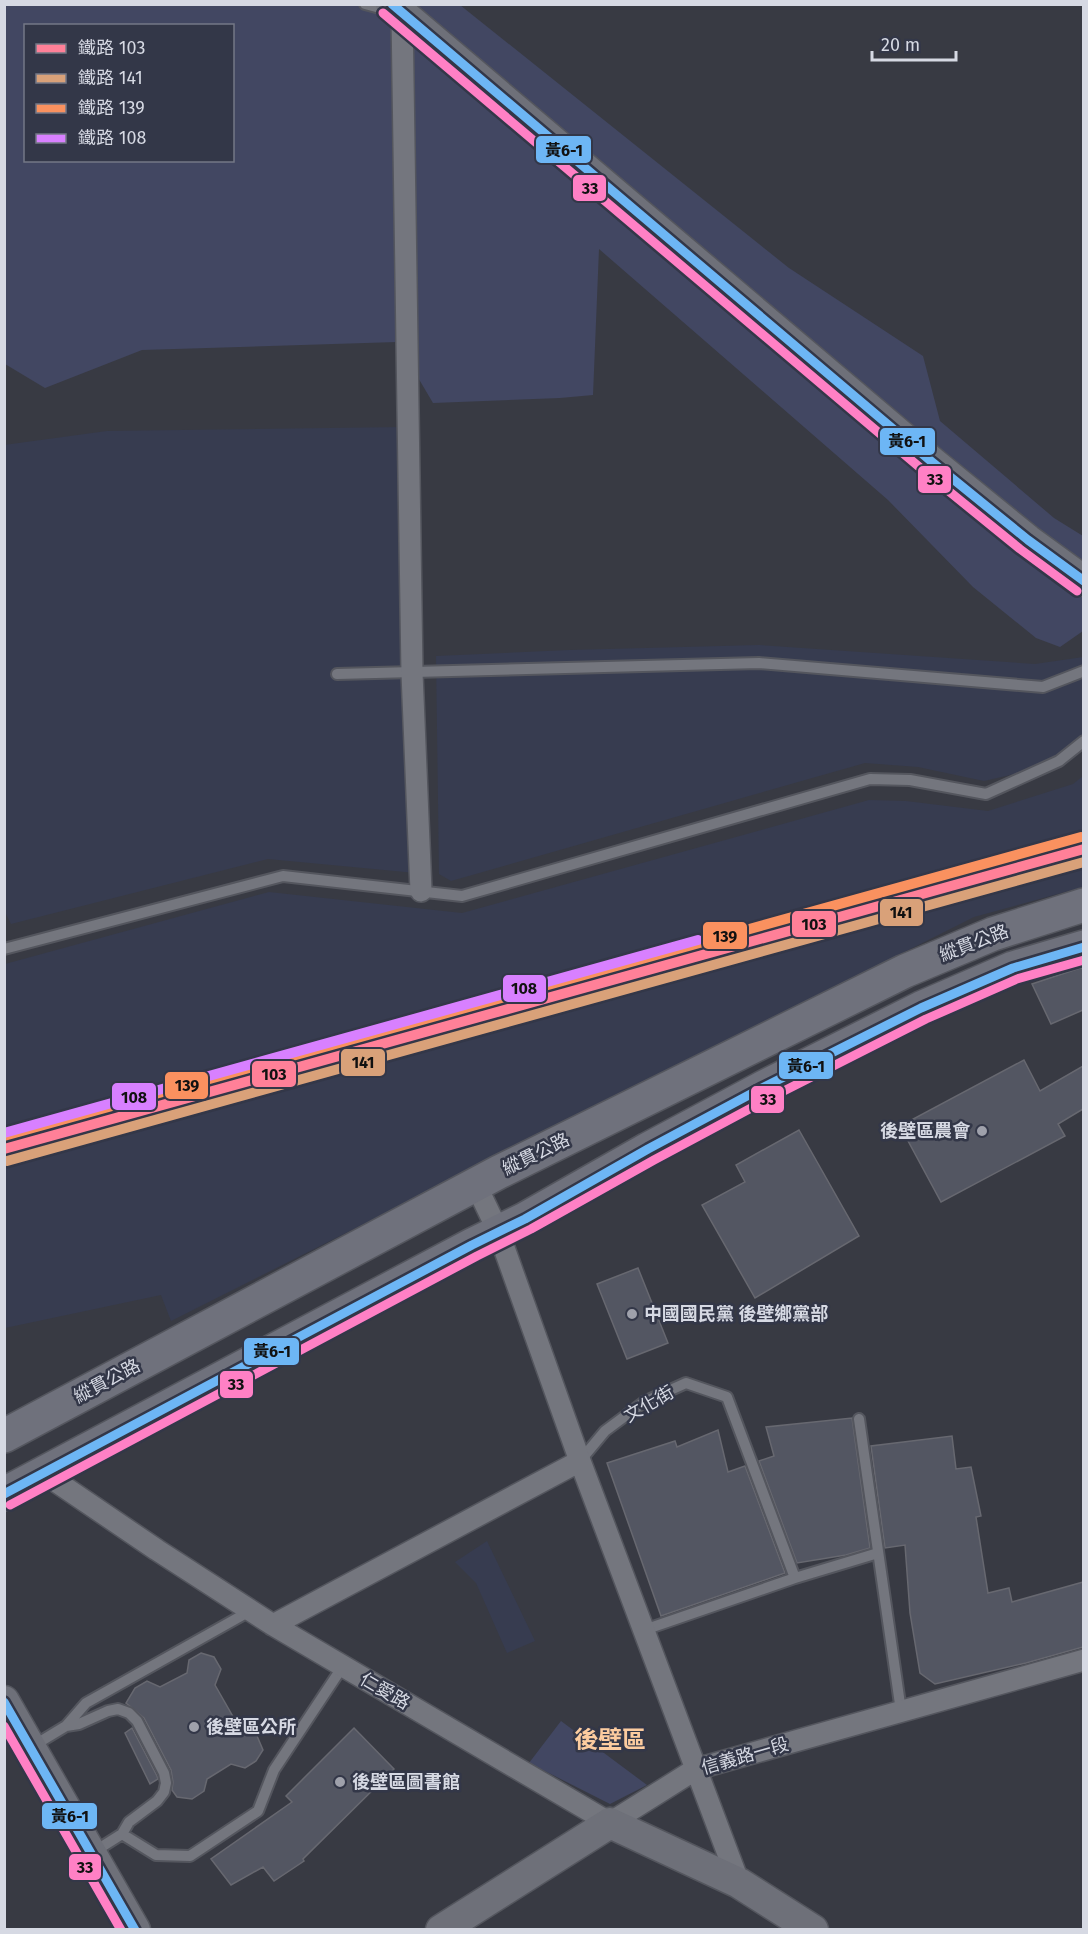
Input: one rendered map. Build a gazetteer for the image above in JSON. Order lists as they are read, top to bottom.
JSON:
{
  "streets": {
    "main road": ["縱貫公路"],
    "street": ["文化街", "仁愛路", "信義路一段"]
  },
  "crossings": [
    ["縱貫公路", "仁愛路"],
    ["文化街", "仁愛路"],
    ["仁愛路", "信義路一段"]
  ],
  "districts": ["後壁區"],
  "places": [
    "後壁區農會",
    "中國國民黨 後壁鄉黨部",
    "後壁區公所",
    "後壁區圖書館"
  ],
  "lines": [
    "transit line 黃6-1",
    "transit line 33",
    "rail line 139",
    "rail line 103",
    "rail line 141",
    "rail line 108"
  ],
  "legend": [
    "鐵路 103",
    "鐵路 141",
    "鐵路 139",
    "鐵路 108"
  ],
  "scale_bar": "20 m"
}
